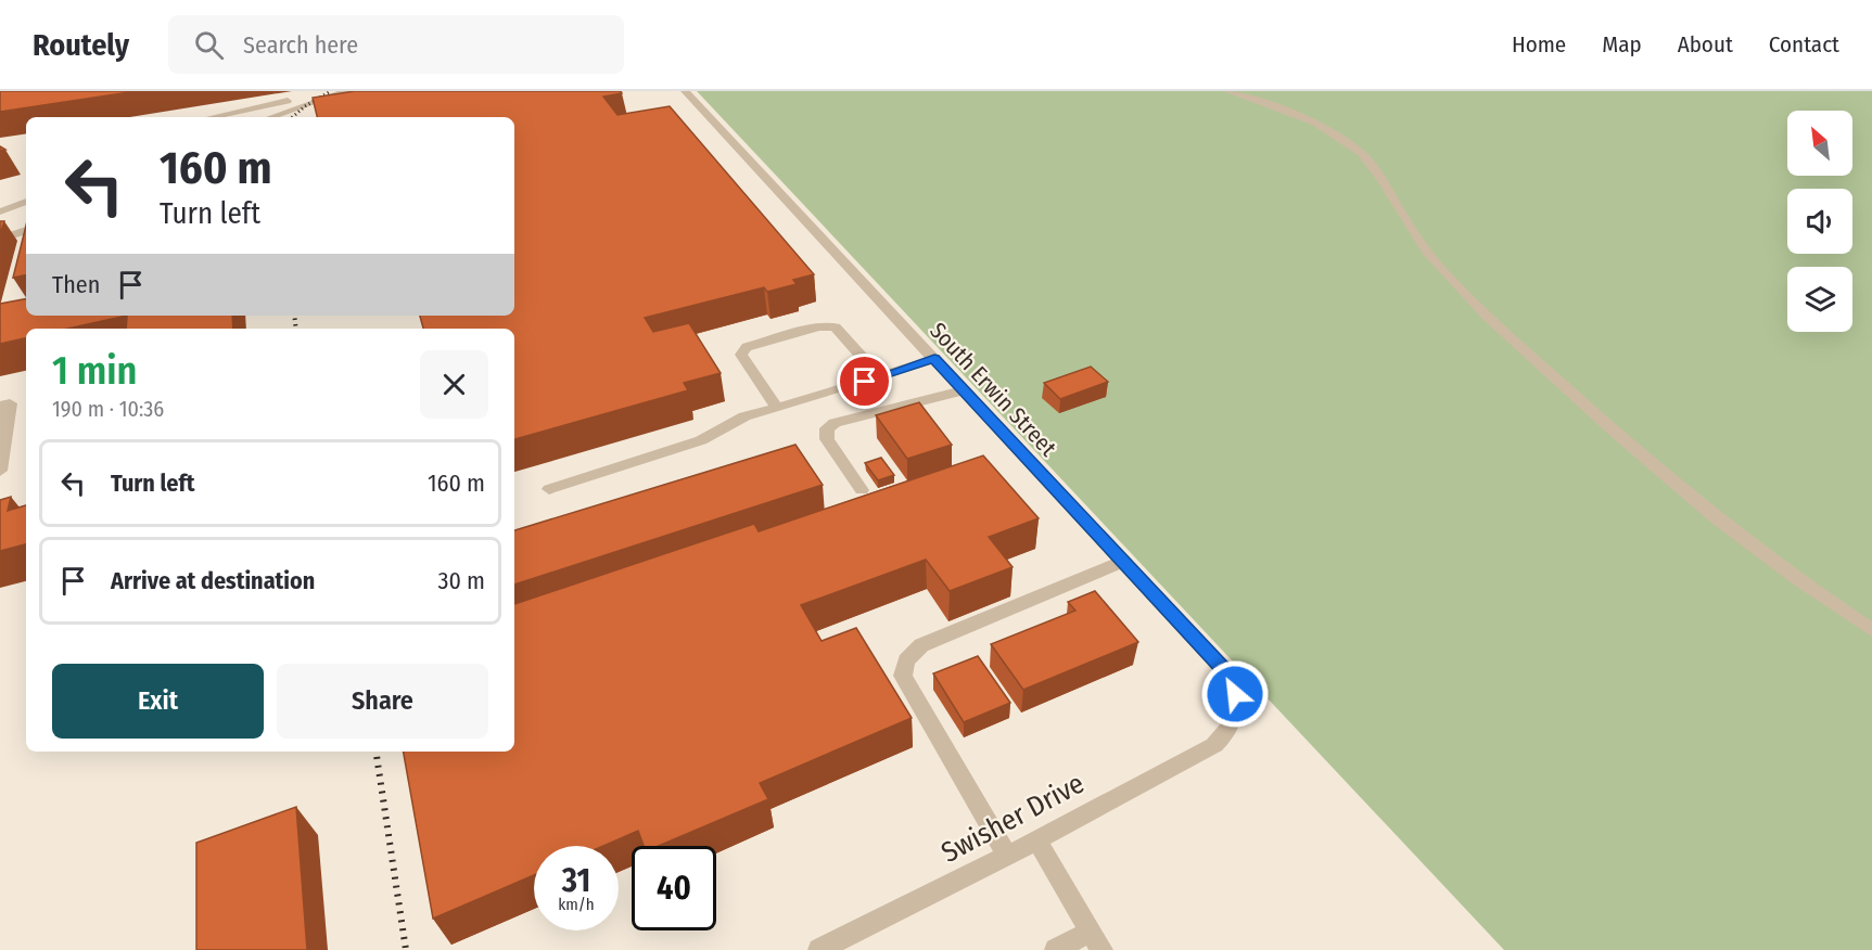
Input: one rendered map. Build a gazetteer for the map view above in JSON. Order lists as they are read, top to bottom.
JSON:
{
  "streets": {
    "street": ["South Erwin Street", "Swisher Drive"]
  },
  "crossings": [
    ["South Erwin Street", "Swisher Drive"]
  ],
  "north": "top left",
  "page": {
    "header": "Routely",
    "search": "Search here",
    "nav": [
      "Home",
      "Map",
      "About",
      "Contact"
    ],
    "turn": ["160 m", "Turn left"],
    "then": "Then",
    "heading": ["1 min", "190 m · 10:36"],
    "list": [
      {
        "name": "Turn left",
        "value": "160 m"
      },
      {
        "name": "Arrive at destination",
        "value": "30 m"
      }
    ],
    "buttons": ["Exit", "Share"],
    "speed": "31 km/h",
    "limit": "40"
  }
}
